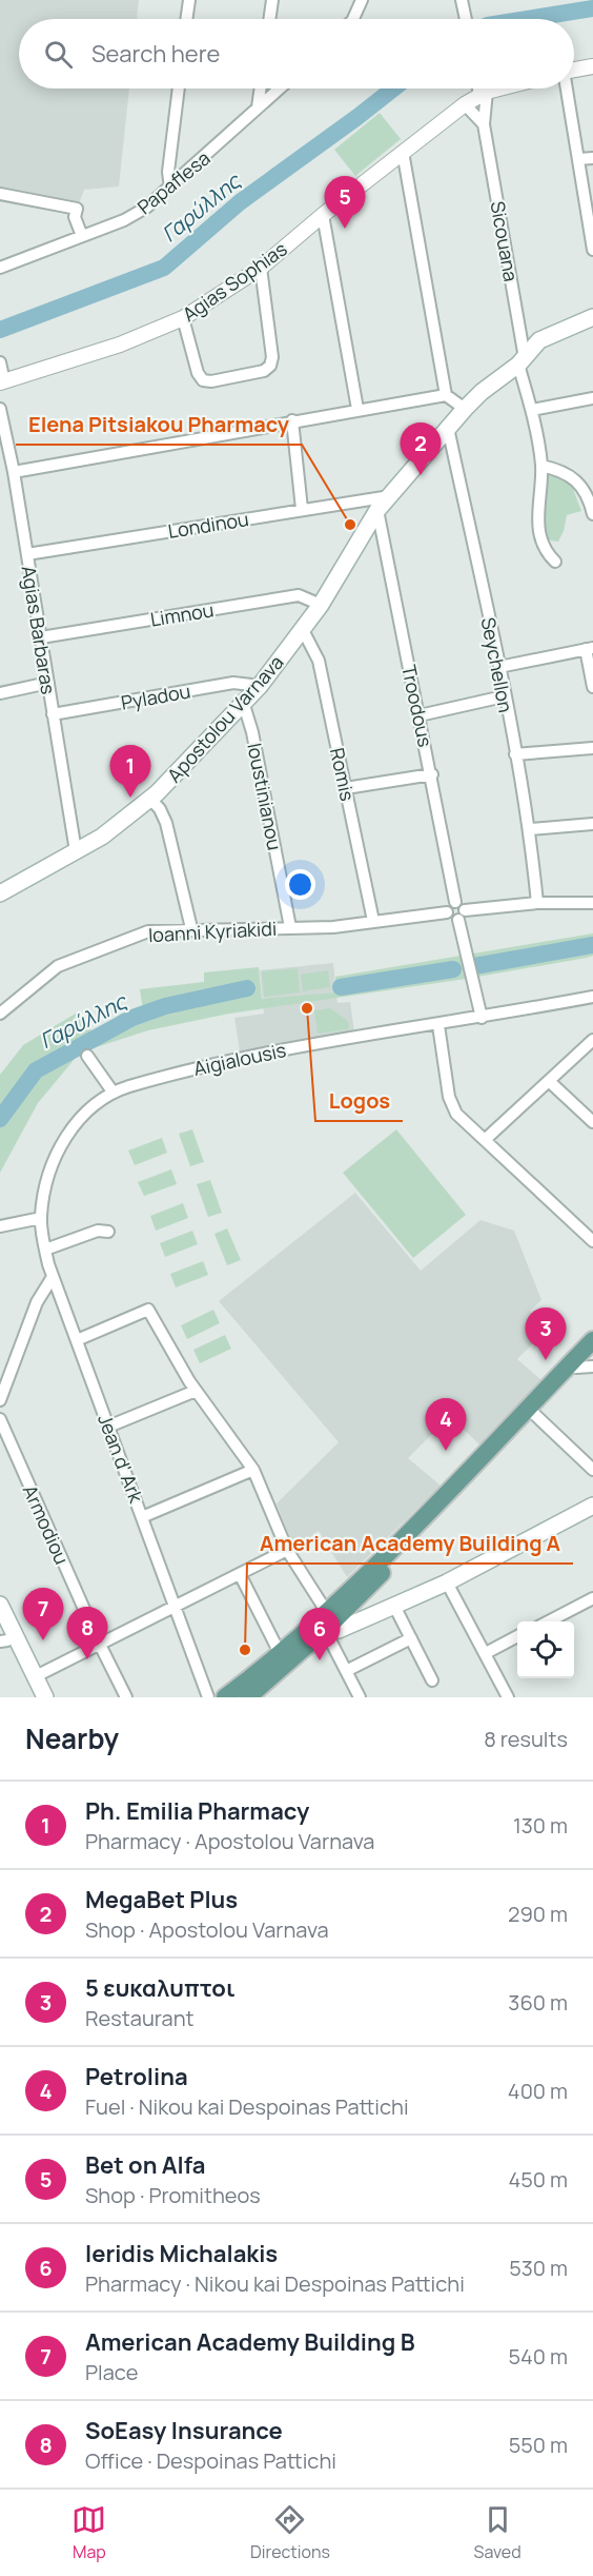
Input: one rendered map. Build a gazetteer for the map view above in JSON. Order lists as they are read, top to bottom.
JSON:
{
  "streets": {
    "main road": ["Apostolou Varnava"],
    "street": [
      "Papaflesa",
      "Sicouana",
      "Agias Sophias",
      "Londinou",
      "Limnou",
      "Agias Barbaras",
      "Seychellon",
      "Pyladou",
      "Troodous",
      "Romis",
      "Ioustinianou",
      "Ioanni Kyriakidi",
      "Aigialousis",
      "Jean d' Ark",
      "Armodiou"
    ]
  },
  "crossings": [
    ["Sicouana", "Agias Sophias"],
    ["Sicouana", "Apostolou Varnava"],
    ["Londinou", "Agias Barbaras"],
    ["Londinou", "Apostolou Varnava"],
    ["Limnou", "Agias Barbaras"],
    ["Limnou", "Apostolou Varnava"],
    ["Agias Barbaras", "Pyladou"],
    ["Agias Barbaras", "Apostolou Varnava"],
    ["Seychellon", "Apostolou Varnava"],
    ["Pyladou", "Apostolou Varnava"],
    ["Troodous", "Apostolou Varnava"],
    ["Troodous", "Ioanni Kyriakidi"],
    ["Apostolou Varnava", "Romis"],
    ["Apostolou Varnava", "Ioustinianou"],
    ["Romis", "Ioanni Kyriakidi"],
    ["Ioustinianou", "Ioanni Kyriakidi"],
    ["Aigialousis", "Jean d' Ark"]
  ],
  "water": ["Γαρύλλης"],
  "places": ["Elena Pitsiakou Pharmacy", "Logos", "American Academy Building A"],
  "page": {
    "search": "Search here",
    "pins": [
      "5",
      "2",
      "1",
      "3",
      "4",
      "7",
      "8",
      "6"
    ],
    "heading": ["Nearby", "8 results"],
    "list": [
      {
        "mark": "1",
        "name": "Ph. Emilia Pharmacy",
        "note": "Pharmacy · Apostolou Varnava",
        "value": "130 m"
      },
      {
        "mark": "2",
        "name": "MegaBet Plus",
        "note": "Shop · Apostolou Varnava",
        "value": "290 m"
      },
      {
        "mark": "3",
        "name": "5 ευκαλυπτοι",
        "note": "Restaurant",
        "value": "360 m"
      },
      {
        "mark": "4",
        "name": "Petrolina",
        "note": "Fuel · Nikou kai Despoinas Pattichi",
        "value": "400 m"
      },
      {
        "mark": "5",
        "name": "Bet on Alfa",
        "note": "Shop · Promitheos",
        "value": "450 m"
      },
      {
        "mark": "6",
        "name": "Ieridis Michalakis",
        "note": "Pharmacy · Nikou kai Despoinas Pattichi",
        "value": "530 m"
      },
      {
        "mark": "7",
        "name": "American Academy Building B",
        "note": "Place",
        "value": "540 m"
      },
      {
        "mark": "8",
        "name": "SoEasy Insurance",
        "note": "Office · Despoinas Pattichi",
        "value": "550 m"
      }
    ],
    "nav": ["Map", "Directions", "Saved"]
  }
}
